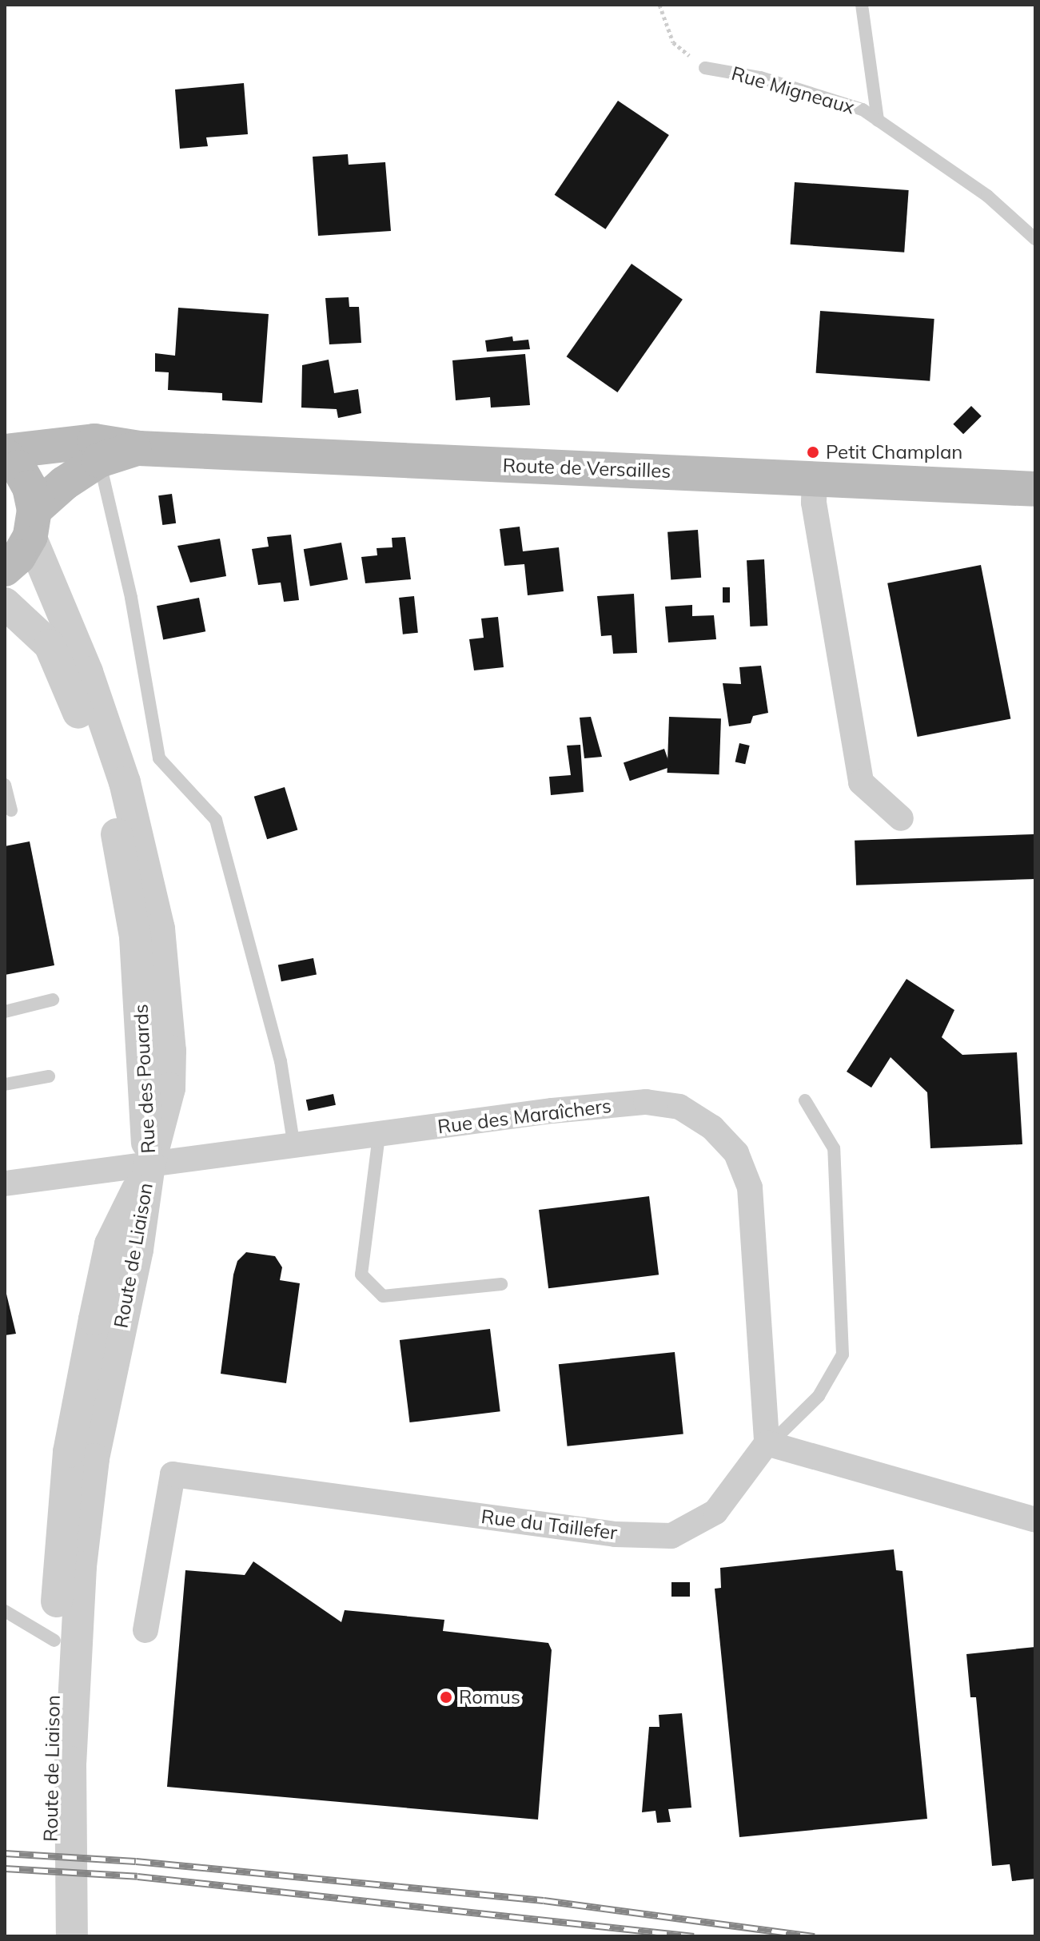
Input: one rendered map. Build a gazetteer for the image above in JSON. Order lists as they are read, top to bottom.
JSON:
{
  "streets": {
    "main road": ["Route de Versailles"],
    "street": [
      "Rue des Pouards",
      "Rue des Maraîchers",
      "Route de Liaison",
      "Rue du Taillefer"
    ],
    "lane": ["Rue Migneaux"]
  },
  "crossings": [
    ["Route de Versailles", "Rue des Pouards"],
    ["Rue des Pouards", "Rue des Maraîchers"],
    ["Rue des Pouards", "Route de Liaison"],
    ["Rue des Maraîchers", "Route de Liaison"],
    ["Rue des Maraîchers", "Rue du Taillefer"]
  ],
  "places": ["Petit Champlan", "Romus"]
}
